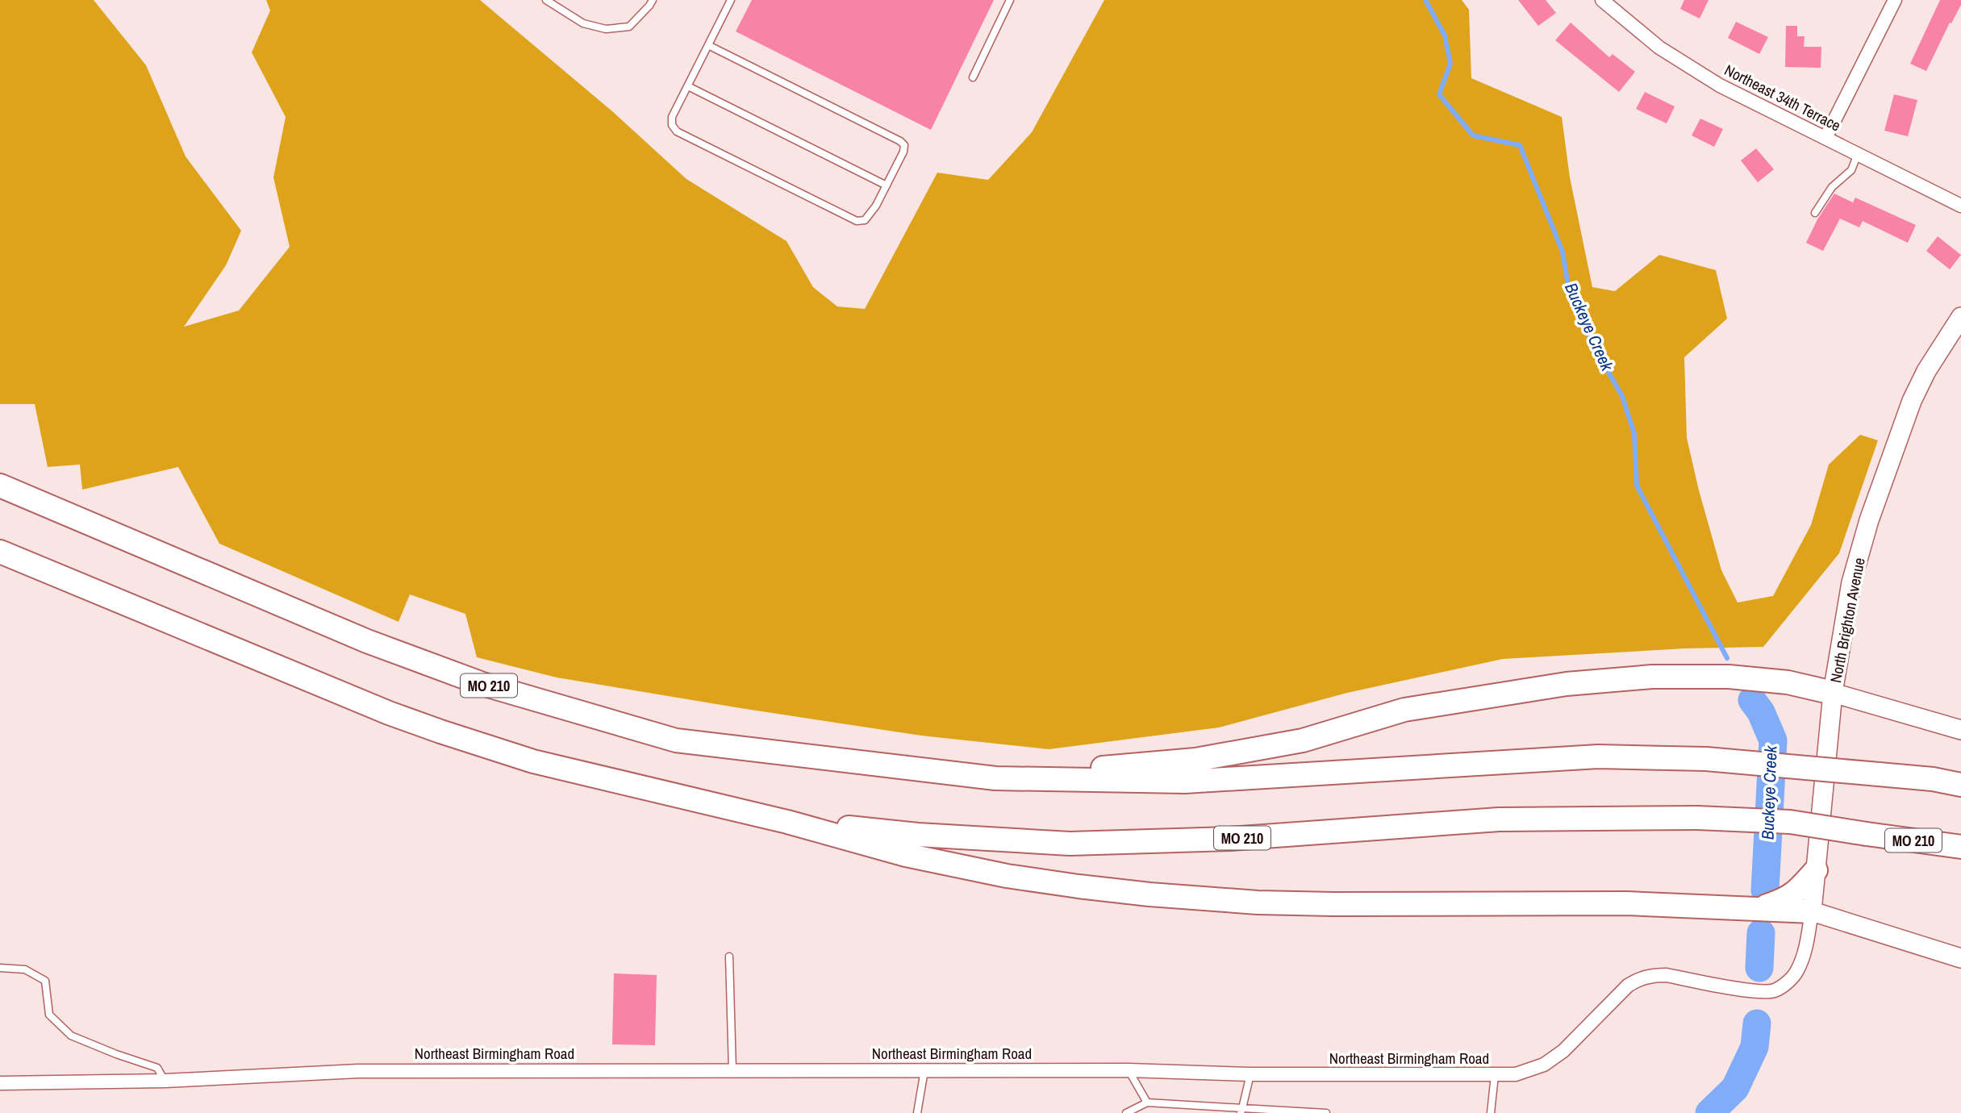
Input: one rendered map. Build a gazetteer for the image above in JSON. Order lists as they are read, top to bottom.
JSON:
{
  "streets": {
    "highway": ["MO 210"],
    "main road": ["North Brighton Avenue"],
    "street": ["Northeast 34th Terrace", "Northeast Birmingham Road"]
  },
  "crossings": [
    ["North Brighton Avenue", "Northeast Birmingham Road"]
  ],
  "water": ["Buckeye Creek"]
}
